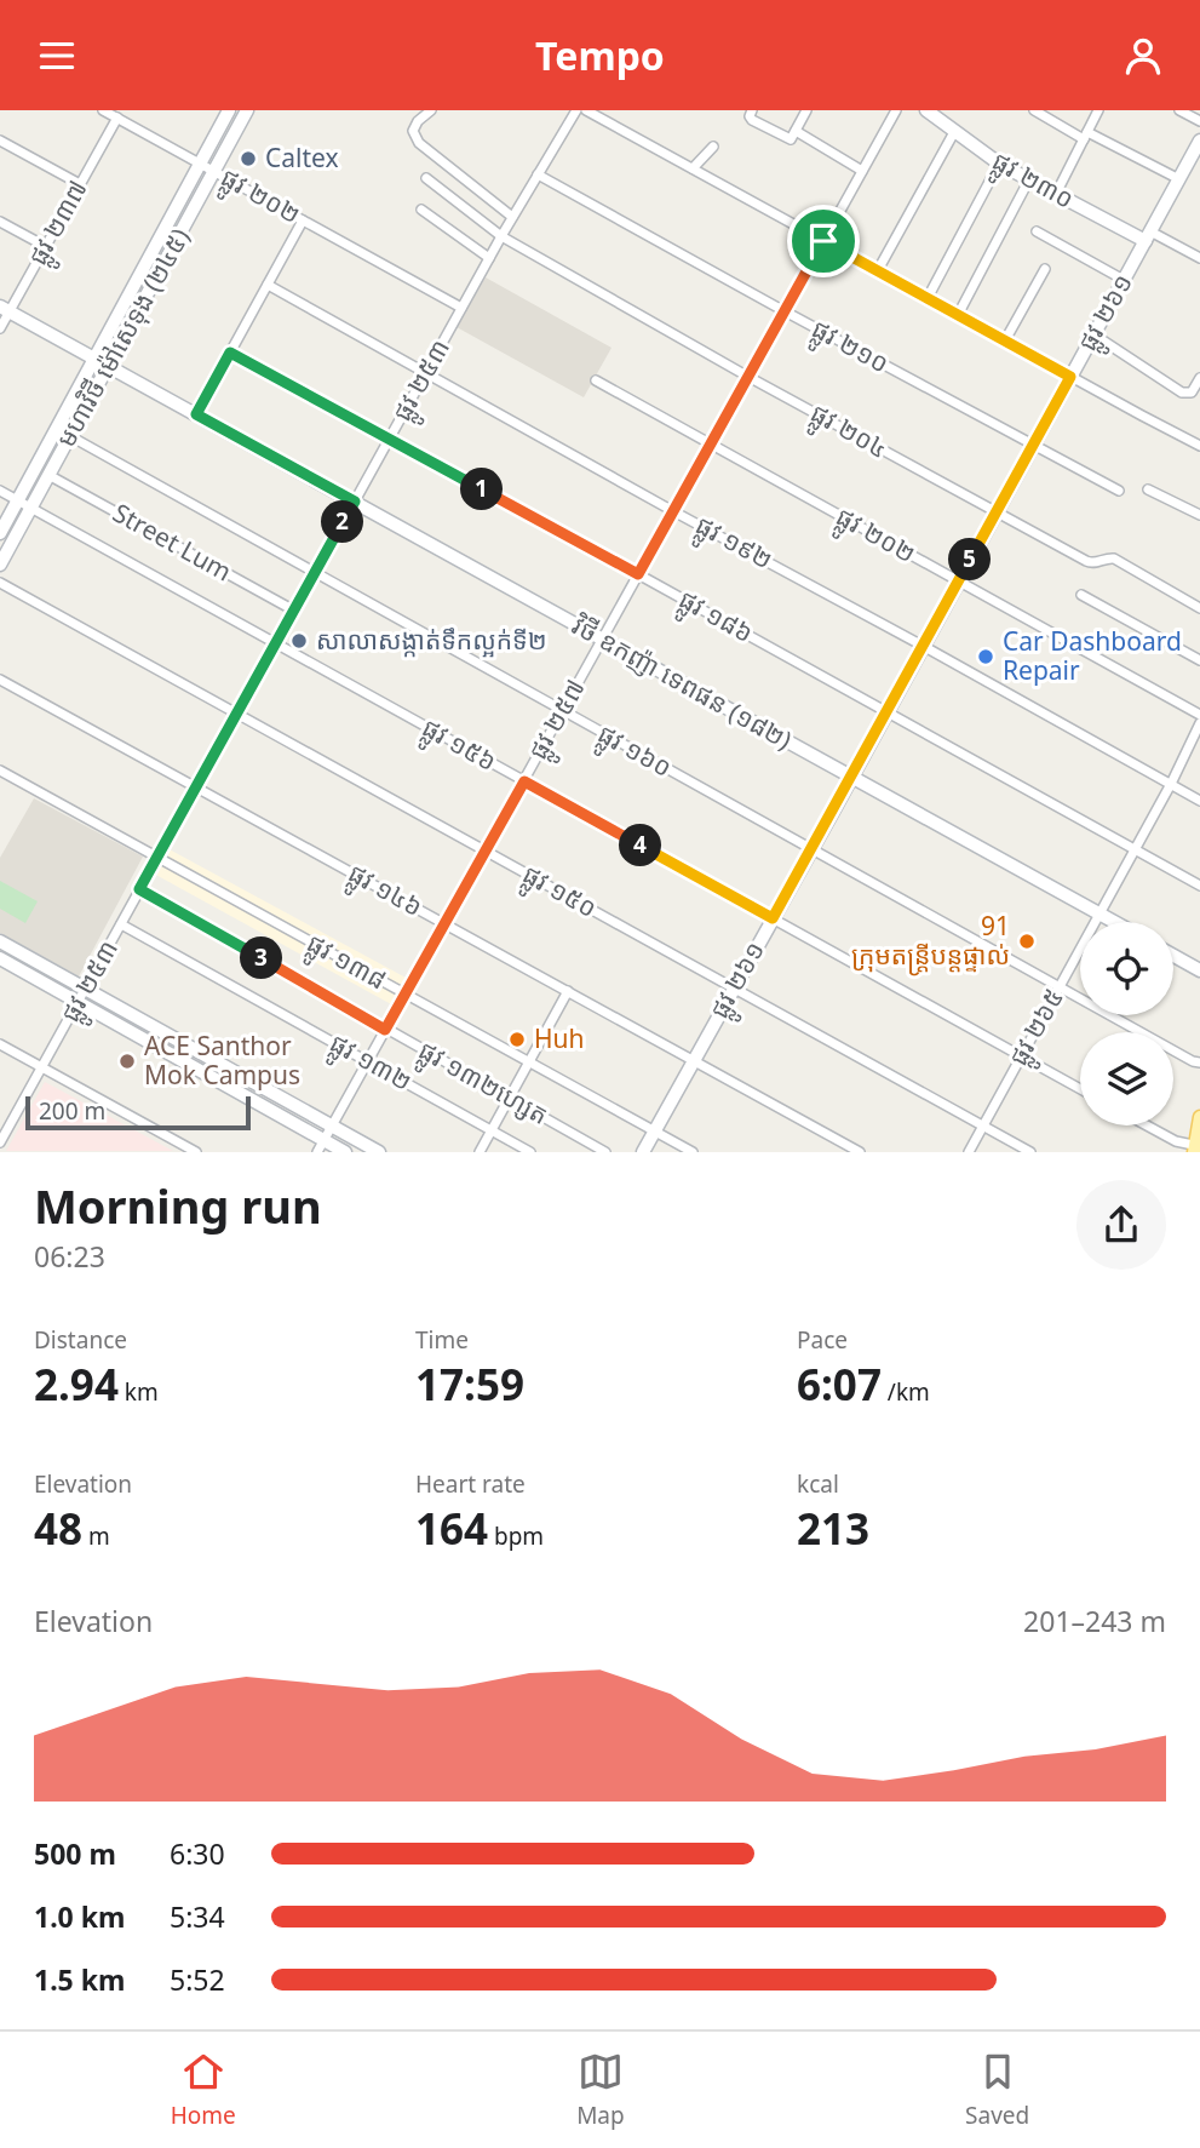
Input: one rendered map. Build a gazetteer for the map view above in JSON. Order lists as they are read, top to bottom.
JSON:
{
  "streets": {
    "street": [
      "ផ្លូវ ២៣០",
      "ផ្លូវ ២០២",
      "ផ្លូវ ២៣៧",
      "ផ្លូវ ២៦១",
      "មហាវិថី ម៉ៅសេទុង (២៤៥)",
      "ផ្លូវ ២១០",
      "ផ្លូវ ២៥៣",
      "ផ្លូវ ២០៤",
      "Street Lum",
      "ផ្លូវ ១៩២",
      "ផ្លូវ ១៨៦",
      "វិថី ឧកញ៉ា ទេពផន (១៨២)",
      "ផ្លូវ ២៥៧",
      "ផ្លូវ ១៥៦",
      "ផ្លូវ ១៦០",
      "ផ្លូវ ១៤៦",
      "ផ្លូវ ១៥០",
      "ផ្លូវ ១៣៨",
      "ផ្លូវ ២៦៥",
      "ផ្លូវ ១៣២",
      "ផ្លូវ ១៣២ហ្សេត"
    ]
  },
  "crossings": [
    ["ផ្លូវ ២៣០", "ផ្លូវ ២៦១"],
    ["ផ្លូវ ២០២", "ផ្លូវ ២៣៧"],
    ["ផ្លូវ ២០២", "ផ្លូវ ២៦១"],
    ["ផ្លូវ ២០២", "មហាវិថី ម៉ៅសេទុង (២៤៥)"],
    ["ផ្លូវ ២០២", "ផ្លូវ ២៥៣"],
    ["ផ្លូវ ២០២", "ផ្លូវ ២៥៧"],
    ["ផ្លូវ ២៣៧", "វិថី ឧកញ៉ា ទេពផន (១៨២)"],
    ["ផ្លូវ ២៦១", "ផ្លូវ ២១០"],
    ["ផ្លូវ ២៦១", "ផ្លូវ ២០៤"],
    ["ផ្លូវ ២៦១", "ផ្លូវ ១៩២"],
    ["ផ្លូវ ២៦១", "ផ្លូវ ១៨៦"],
    ["ផ្លូវ ២៦១", "វិថី ឧកញ៉ា ទេពផន (១៨២)"],
    ["ផ្លូវ ២៦១", "ផ្លូវ ១៥៦"],
    ["ផ្លូវ ២៦១", "ផ្លូវ ១៦០"],
    ["ផ្លូវ ២៦១", "ផ្លូវ ១៤៦"],
    ["ផ្លូវ ២៦១", "ផ្លូវ ១៥០"],
    ["ផ្លូវ ២៦១", "ផ្លូវ ១៣៨"],
    ["មហាវិថី ម៉ៅសេទុង (២៤៥)", "Street Lum"],
    ["មហាវិថី ម៉ៅសេទុង (២៤៥)", "វិថី ឧកញ៉ា ទេពផន (១៨២)"],
    ["មហាវិថី ម៉ៅសេទុង (២៤៥)", "ផ្លូវ ១៥៦"],
    ["មហាវិថី ម៉ៅសេទុង (២៤៥)", "ផ្លូវ ១៦០"],
    ["ផ្លូវ ២១០", "ផ្លូវ ២៥៣"],
    ["ផ្លូវ ២១០", "ផ្លូវ ២៥៧"],
    ["ផ្លូវ ២៥៣", "ផ្លូវ ២០៤"],
    ["ផ្លូវ ២៥៣", "Street Lum"],
    ["ផ្លូវ ២៥៣", "ផ្លូវ ១៩២"],
    ["ផ្លូវ ២៥៣", "ផ្លូវ ១៨៦"],
    ["ផ្លូវ ២៥៣", "វិថី ឧកញ៉ា ទេពផន (១៨២)"],
    ["ផ្លូវ ២៥៣", "ផ្លូវ ១៥៦"],
    ["ផ្លូវ ២៥៣", "ផ្លូវ ១៦០"],
    ["ផ្លូវ ២៥៣", "ផ្លូវ ១៤៦"],
    ["ផ្លូវ ២៥៣", "ផ្លូវ ១៥០"],
    ["ផ្លូវ ២៥៣", "ផ្លូវ ១៣៨"],
    ["ផ្លូវ ២៥៣", "ផ្លូវ ១៣២"],
    ["ផ្លូវ ២៥៣", "ផ្លូវ ១៣២ហ្សេត"],
    ["ផ្លូវ ២០៤", "ផ្លូវ ២៥៧"],
    ["ផ្លូវ ១៩២", "ផ្លូវ ២៥៧"],
    ["ផ្លូវ ១៩២", "ផ្លូវ ២៦៥"],
    ["ផ្លូវ ១៨៦", "ផ្លូវ ២៥៧"],
    ["ផ្លូវ ១៨៦", "ផ្លូវ ២៦៥"],
    ["វិថី ឧកញ៉ា ទេពផន (១៨២)", "ផ្លូវ ២៥៧"],
    ["វិថី ឧកញ៉ា ទេពផន (១៨២)", "ផ្លូវ ២៦៥"],
    ["ផ្លូវ ២៥៧", "ផ្លូវ ១៥៦"],
    ["ផ្លូវ ២៥៧", "ផ្លូវ ១៦០"],
    ["ផ្លូវ ២៥៧", "ផ្លូវ ១៤៦"],
    ["ផ្លូវ ២៥៧", "ផ្លូវ ១៥០"],
    ["ផ្លូវ ២៥៧", "ផ្លូវ ១៣៨"],
    ["ផ្លូវ ២៥៧", "ផ្លូវ ១៣២"],
    ["ផ្លូវ ២៥៧", "ផ្លូវ ១៣២ហ្សេត"],
    ["ផ្លូវ ១៥៦", "ផ្លូវ ២៦៥"],
    ["ផ្លូវ ១៦០", "ផ្លូវ ២៦៥"],
    ["ផ្លូវ ១៥០", "ផ្លូវ ២៦៥"]
  ],
  "places": [
    "Caltex",
    "សាលាសង្កាត់ទឹកល្អក់ទី២",
    "Car Dashboard Repair",
    "91 ក្រុមតន្រ្តីបន្តផ្ទាល់",
    "Huh",
    "ACE Santhor Mok Campus"
  ],
  "scale_bar": "200 m",
  "page": {
    "header": "Tempo",
    "pins": [
      "1",
      "2",
      "5",
      "4",
      "3"
    ],
    "scale": "200 m",
    "heading": ["Morning run", "06:23"],
    "stats": [
      ["Distance", "2.94 km"],
      ["Time", "17:59"],
      ["Pace", "6:07 /km"],
      ["Elevation", "48 m"],
      ["Heart rate", "164 bpm"],
      ["kcal", "213"]
    ],
    "chart": ["Elevation", "201–243 m"],
    "list": [
      {
        "name": "500 m",
        "note": "6:30"
      },
      {
        "name": "1.0 km",
        "note": "5:34"
      },
      {
        "name": "1.5 km",
        "note": "5:52"
      }
    ],
    "tabs": ["Home", "Map", "Saved"]
  }
}
